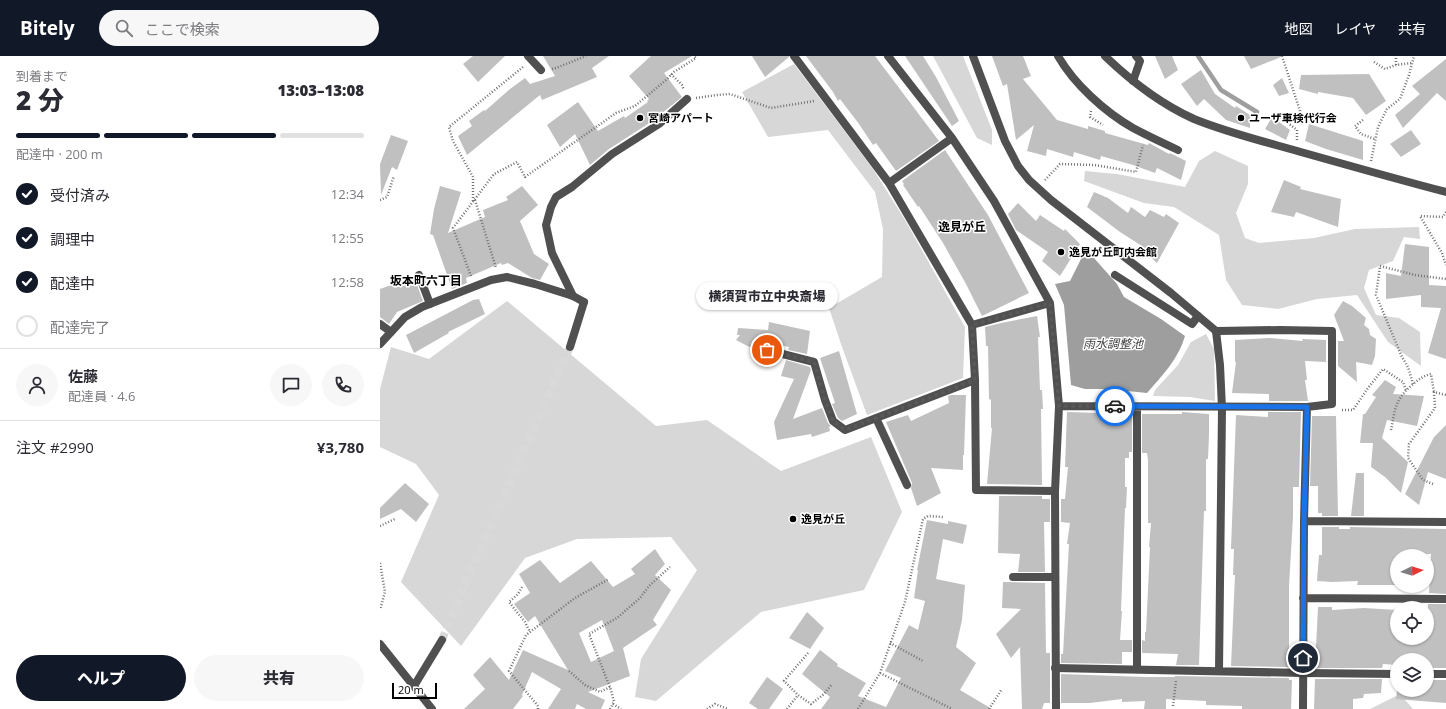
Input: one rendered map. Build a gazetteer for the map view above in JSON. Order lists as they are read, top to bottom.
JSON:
{
  "districts": ["逸見が丘", "坂本町六丁目"],
  "water": ["雨水調整池"],
  "places": [
    "宮崎アパート",
    "ユーザ車検代行会",
    "逸見が丘町内会館",
    "横須賀市立中央斎場",
    "逸見が丘"
  ],
  "scale_bar": "20 m",
  "north": "right",
  "page": {
    "header": "Bitely",
    "search": "ここで検索",
    "nav": ["地図", "レイヤ", "共有"],
    "heading": ["2 分", "到着まで", "13:03–13:08"],
    "panel": [
      "佐藤",
      "配達員 · 4.6",
      "注文 #2990",
      "¥3,780"
    ],
    "bar": "配達中 · 200 m",
    "list": [
      ["受付済み", "12:34"],
      ["調理中", "12:55"],
      ["配達中", "12:58"],
      "配達完了"
    ],
    "bubble": "横須賀市立中央斎場",
    "buttons": ["ヘルプ", "共有"],
    "scale": "20 m"
  }
}
